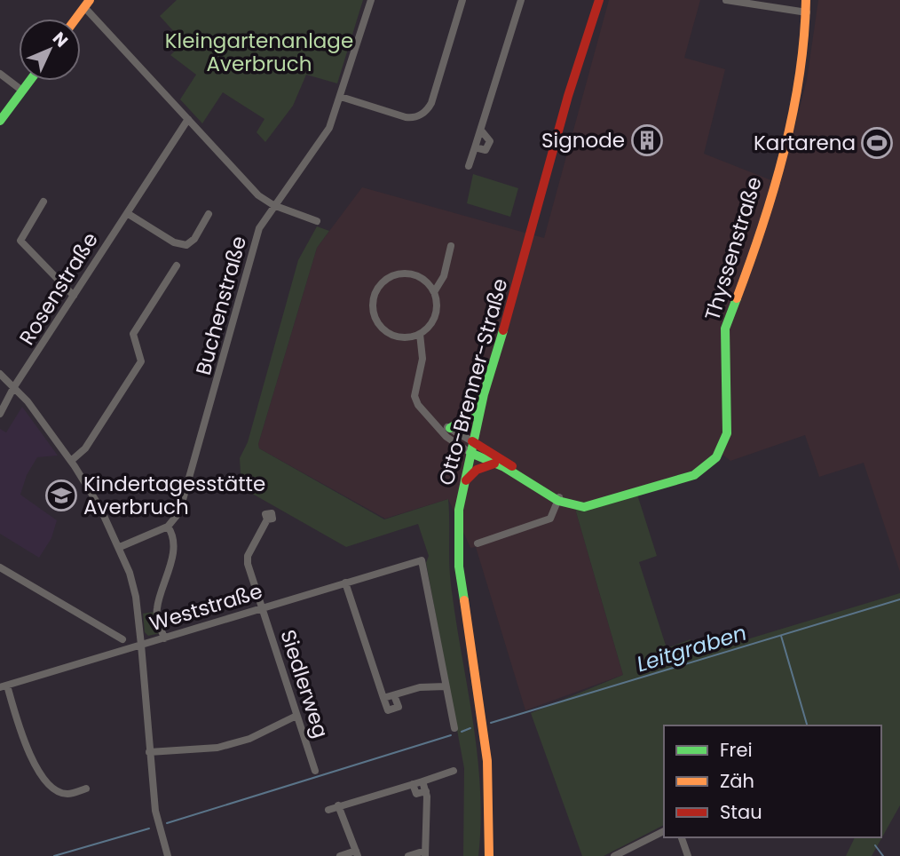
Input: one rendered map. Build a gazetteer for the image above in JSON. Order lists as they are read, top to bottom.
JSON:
{
  "streets": {
    "main road": ["Thyssenstraße", "Otto-Brenner-Straße"],
    "street": [
      "Rosenstraße",
      "Buchenstraße",
      "Weststraße",
      "Siedlerweg"
    ]
  },
  "crossings": [
    ["Thyssenstraße", "Otto-Brenner-Straße"],
    ["Weststraße", "Siedlerweg"]
  ],
  "water": ["Leitgraben"],
  "parks": ["Kleingartenanlage Averbruch"],
  "places": {
    "building": ["Signode"],
    "sports": ["Kartarena"],
    "school or university": ["Kindertagesstätte Averbruch"]
  },
  "legend": ["Frei", "Zäh", "Stau"],
  "north": "top right"
}
